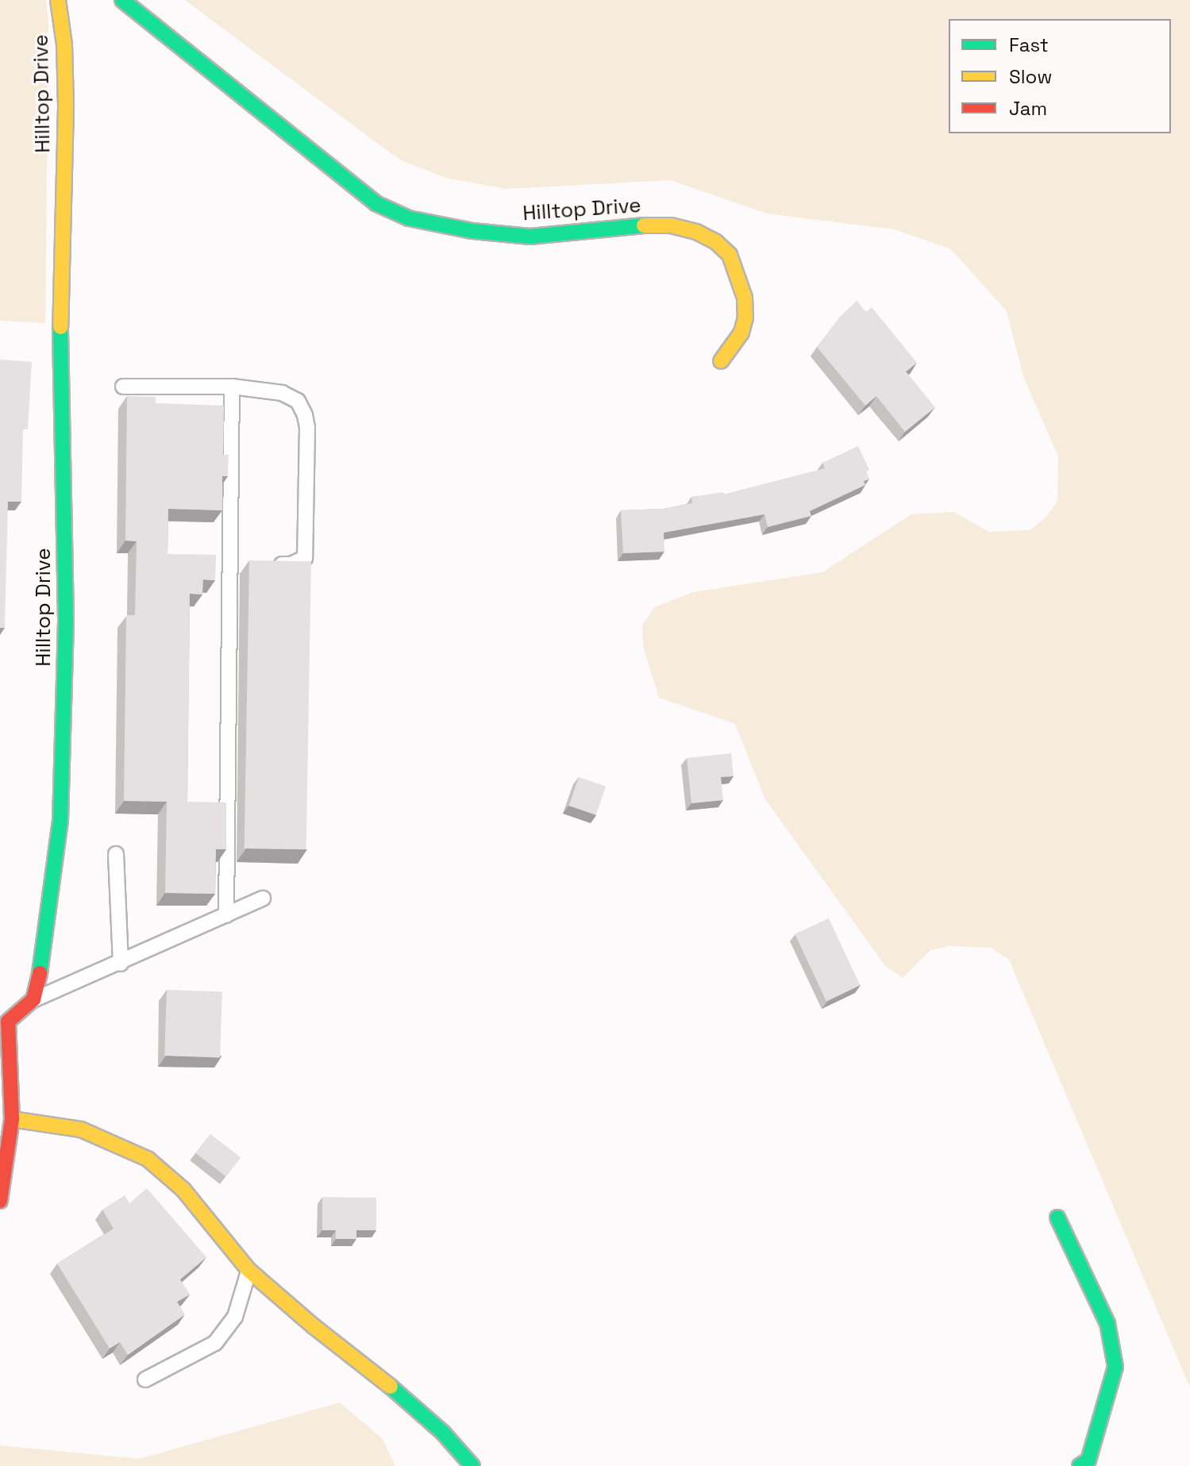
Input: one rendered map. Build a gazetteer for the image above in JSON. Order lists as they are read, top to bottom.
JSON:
{
  "streets": {
    "street": ["Hilltop Drive"]
  },
  "legend": ["Fast", "Slow", "Jam"]
}
